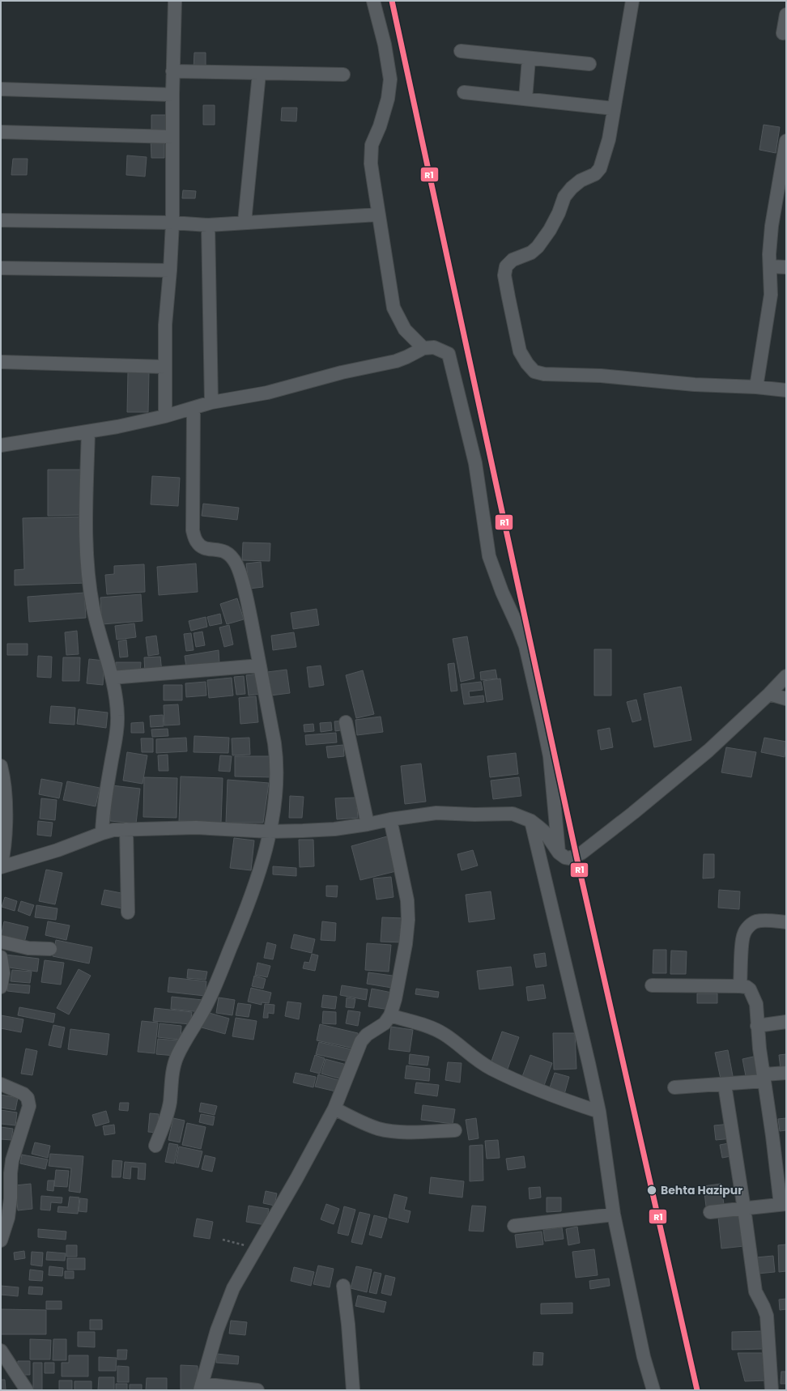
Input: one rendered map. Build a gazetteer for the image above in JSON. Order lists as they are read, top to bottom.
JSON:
{
  "places": ["Behta Hazipur"],
  "lines": ["transit line R1"]
}
